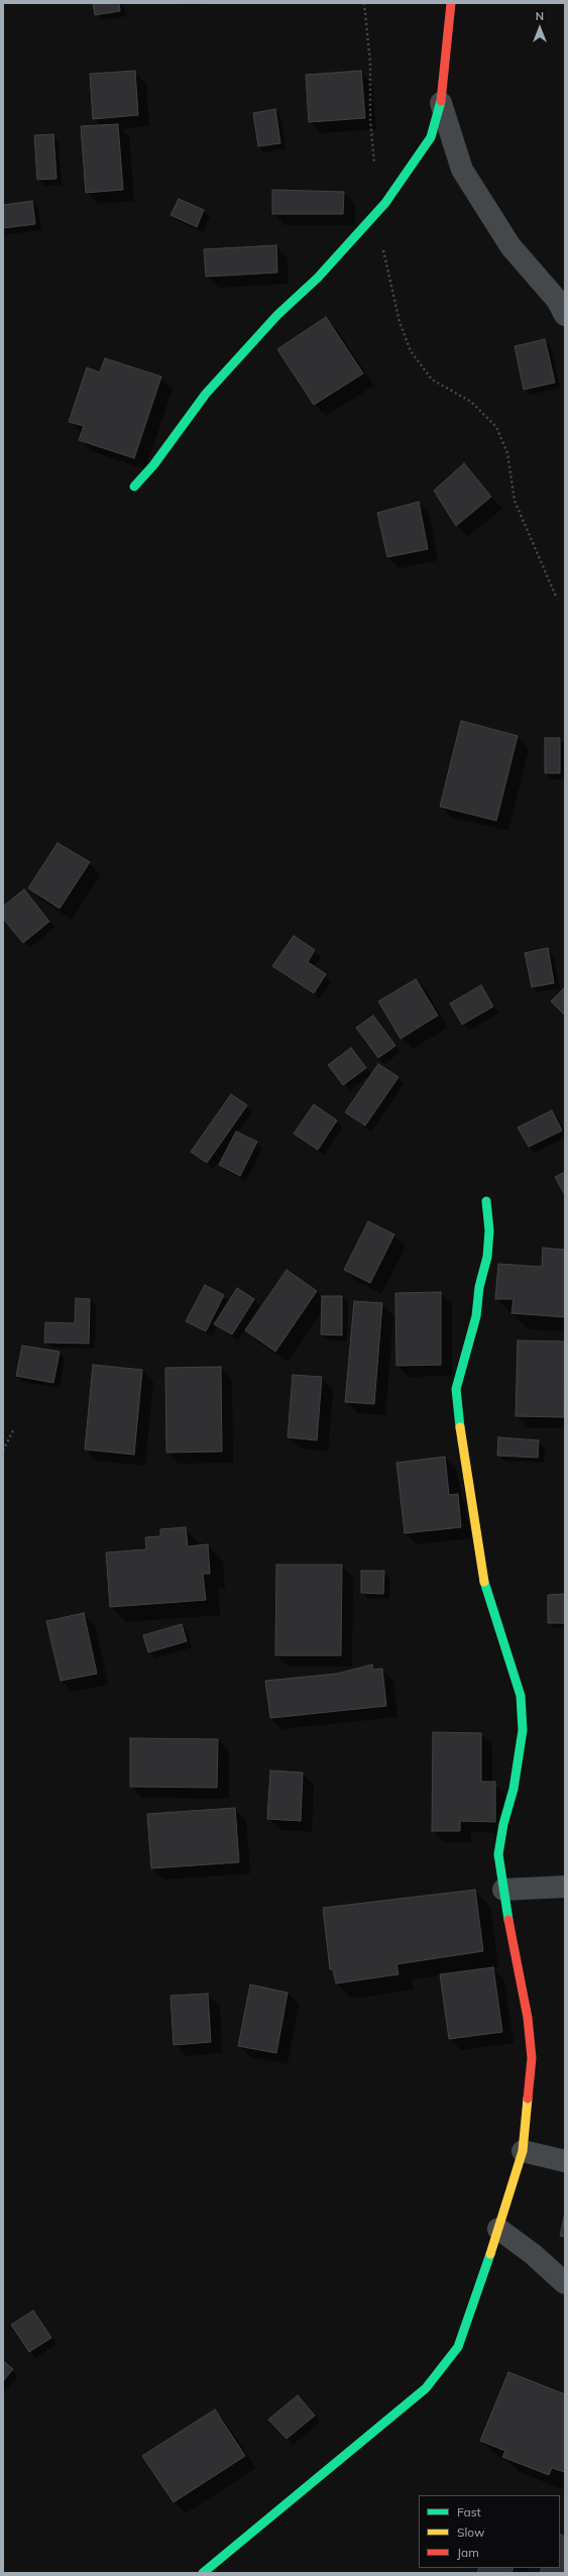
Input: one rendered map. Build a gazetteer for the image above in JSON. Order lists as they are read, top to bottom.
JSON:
{
  "legend": ["Fast", "Slow", "Jam"],
  "north": "top"
}
